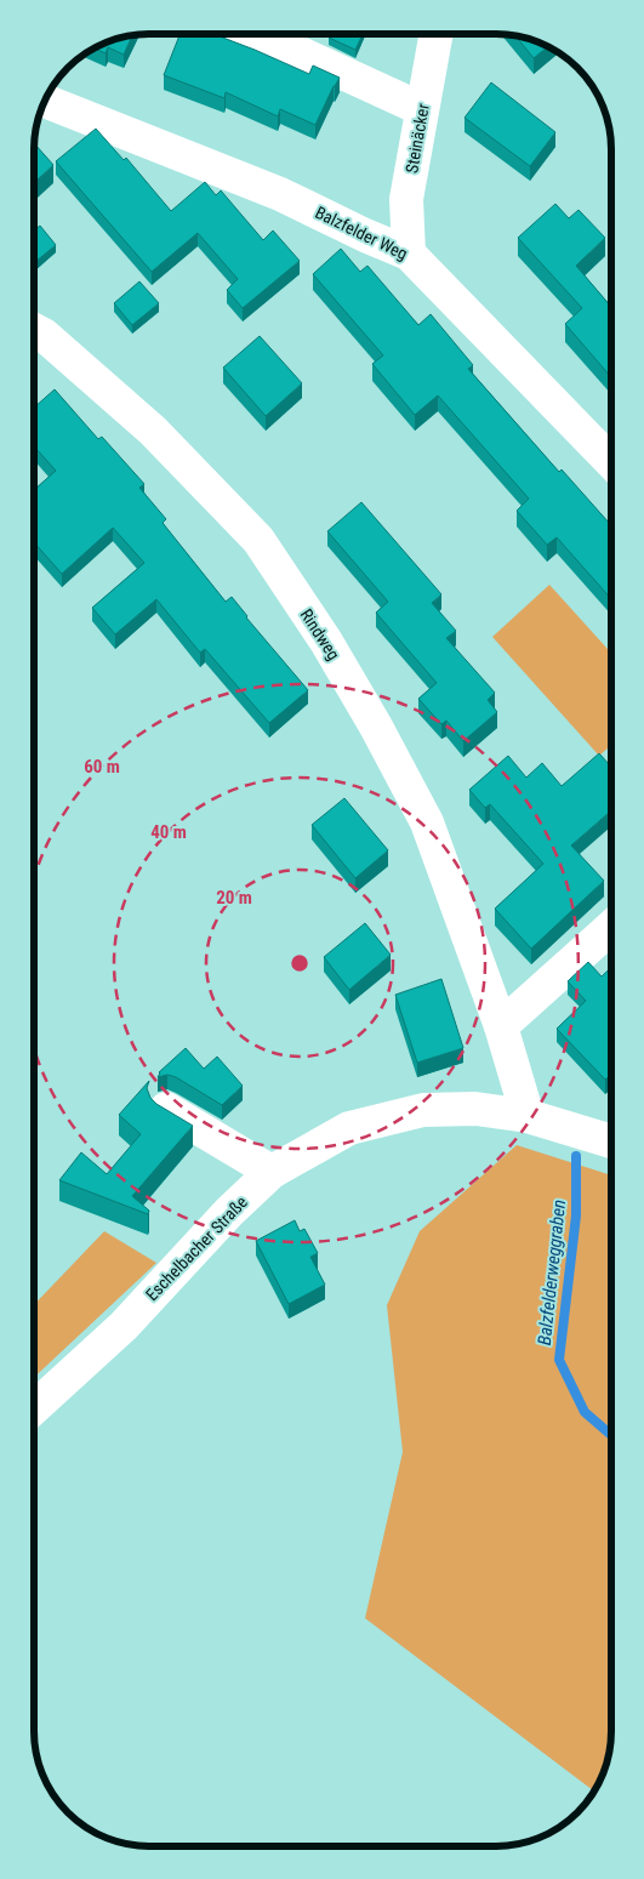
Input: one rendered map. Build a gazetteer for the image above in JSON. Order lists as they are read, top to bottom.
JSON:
{
  "streets": {
    "street": [
      "Steinäcker",
      "Balzfelder Weg",
      "Rindweg",
      "Eschelbacher Straße"
    ]
  },
  "crossings": [
    ["Steinäcker", "Balzfelder Weg"],
    ["Rindweg", "Eschelbacher Straße"]
  ],
  "water": ["Balzfelderweggraben"],
  "rings": ["60 m", "40 m", "20 m"]
}
